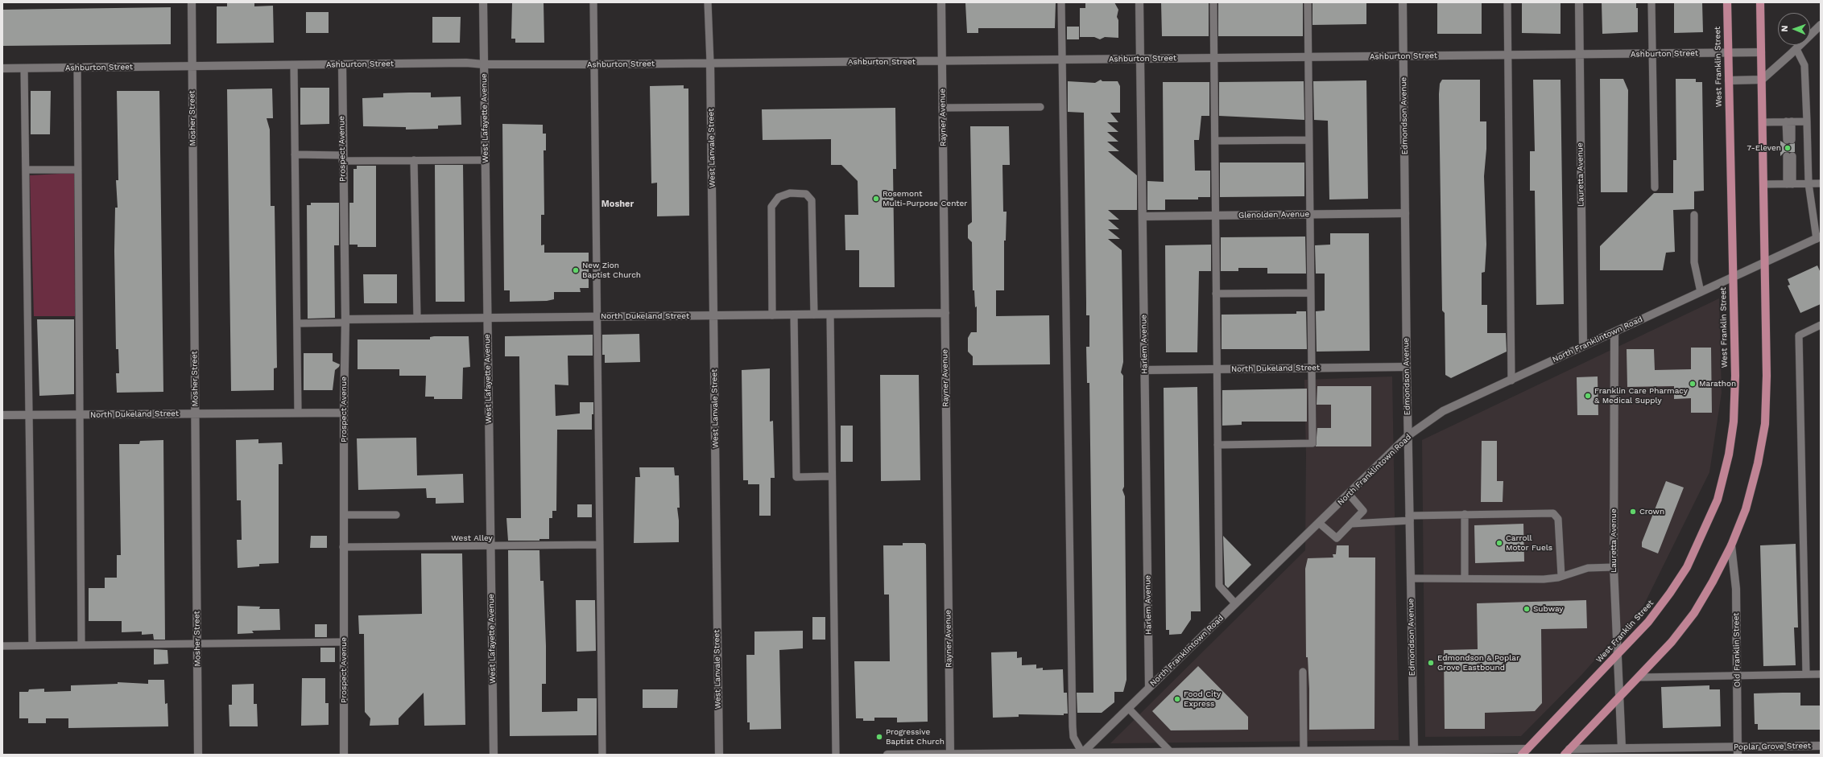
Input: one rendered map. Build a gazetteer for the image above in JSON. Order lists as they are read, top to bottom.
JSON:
{
  "streets": {
    "main road": ["West Franklin Street"],
    "street": [
      "Ashburton Street",
      "Edmondson Avenue",
      "Rayner Avenue",
      "Mosher Street",
      "West Lafayette Avenue",
      "West Lanvale Street",
      "Prospect Avenue",
      "Lauretta Avenue",
      "Glenolden Avenue",
      "North Dukeland Street",
      "North Franklintown Road",
      "Harlem Avenue",
      "Old Franklin Street",
      "Poplar Grove Street"
    ],
    "lane": ["West Alley"]
  },
  "crossings": [
    ["Ashburton Street", "West Franklin Street"],
    ["Ashburton Street", "Edmondson Avenue"],
    ["Ashburton Street", "Rayner Avenue"],
    ["Ashburton Street", "Mosher Street"],
    ["Ashburton Street", "West Lafayette Avenue"],
    ["Ashburton Street", "West Lanvale Street"],
    ["Ashburton Street", "Prospect Avenue"],
    ["Ashburton Street", "Lauretta Avenue"],
    ["Ashburton Street", "Harlem Avenue"],
    ["West Franklin Street", "Lauretta Avenue"],
    ["West Franklin Street", "North Franklintown Road"],
    ["Edmondson Avenue", "Glenolden Avenue"],
    ["Edmondson Avenue", "North Dukeland Street"],
    ["Edmondson Avenue", "North Franklintown Road"],
    ["Rayner Avenue", "North Dukeland Street"],
    ["Mosher Street", "North Dukeland Street"],
    ["West Lafayette Avenue", "North Dukeland Street"],
    ["West Lafayette Avenue", "West Alley"],
    ["West Lanvale Street", "North Dukeland Street"],
    ["Prospect Avenue", "North Dukeland Street"],
    ["Prospect Avenue", "West Alley"],
    ["Lauretta Avenue", "North Franklintown Road"],
    ["Lauretta Avenue", "Poplar Grove Street"],
    ["Glenolden Avenue", "Harlem Avenue"],
    ["North Dukeland Street", "Harlem Avenue"],
    ["North Franklintown Road", "Harlem Avenue"],
    ["Old Franklin Street", "Poplar Grove Street"]
  ],
  "districts": ["Mosher"],
  "places": [
    "7-Eleven",
    "Rosemont Multi-Purpose Center",
    "New Zion Baptist Church",
    "Marathon",
    "Franklin Care Pharmacy & Medical Supply",
    "Crown",
    "Carroll Motor Fuels",
    "Subway",
    "Edmondson & Poplar Grove Eastbound",
    "Food City Express",
    "Progressive Baptist Church"
  ],
  "north": "left"
}
